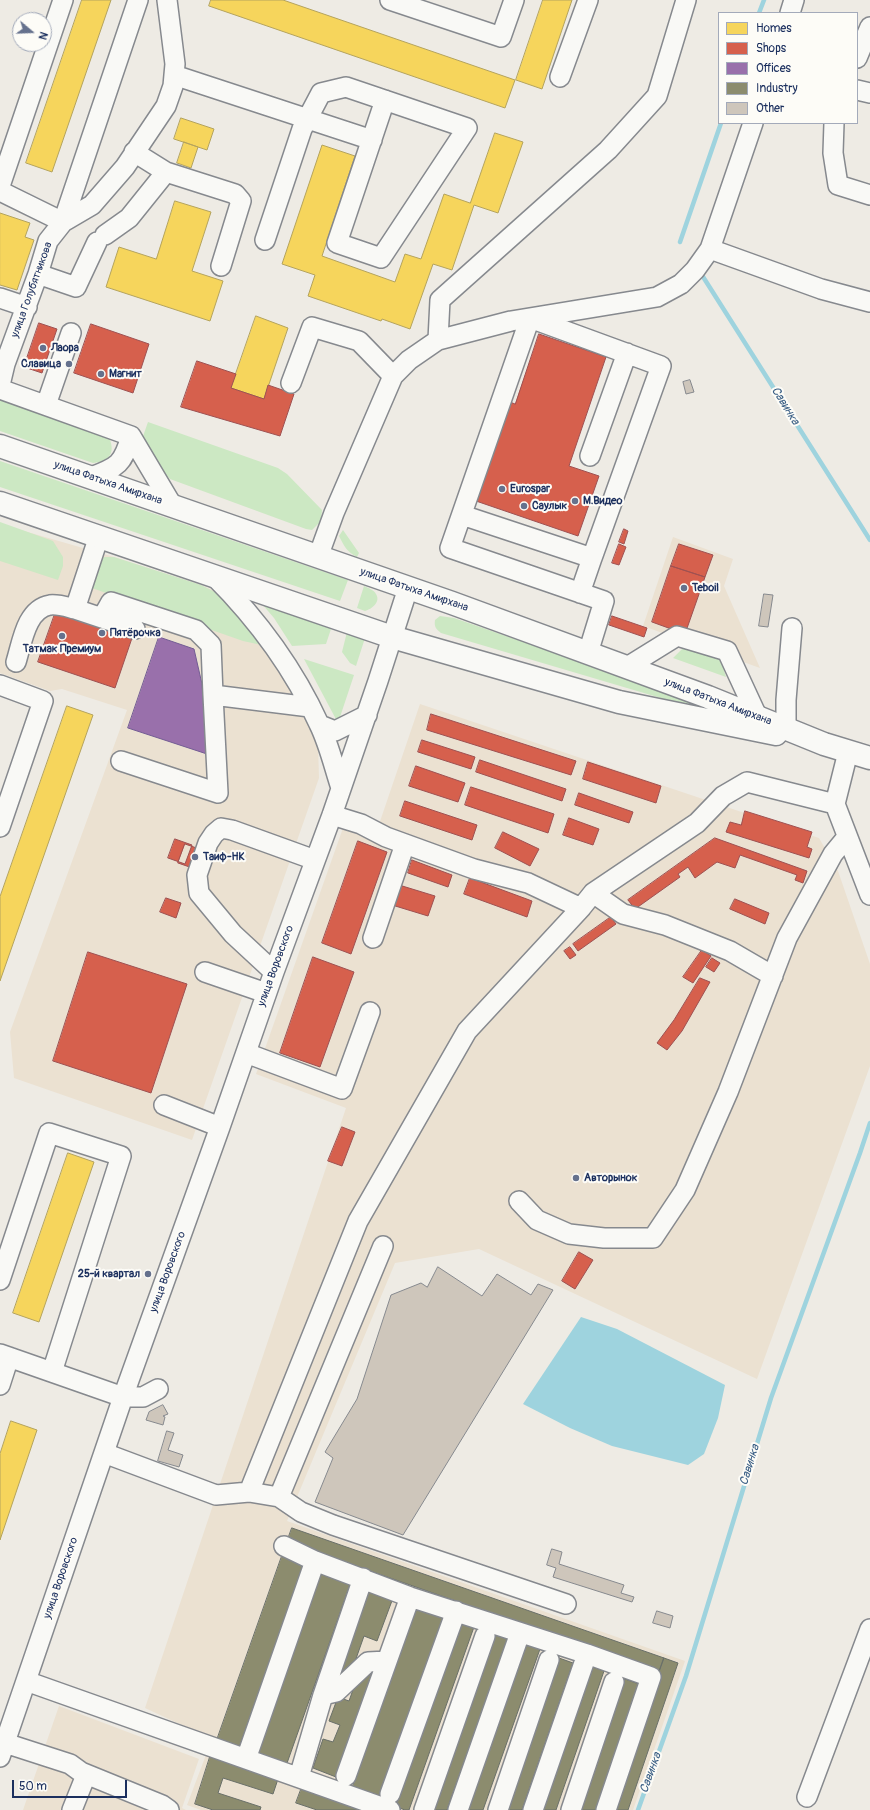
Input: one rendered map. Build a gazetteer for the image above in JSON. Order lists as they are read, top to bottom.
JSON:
{
  "streets": {
    "main road": ["улица Фатыха Амирхана"],
    "street": ["улица Голубятникова", "улица Воровского"]
  },
  "crossings": [
    ["улица Фатыха Амирхана", "улица Воровского"]
  ],
  "water": ["Савинка"],
  "places": [
    "Лаора",
    "Славица",
    "Магнит",
    "Eurospar",
    "М.Видео",
    "Саулык",
    "Teboil",
    "Пятёрочка",
    "Татмак Премиум",
    "Таиф-НК",
    "Авторынок",
    "25-й квартал"
  ],
  "legend": [
    "Homes",
    "Shops",
    "Offices",
    "Industry",
    "Other"
  ],
  "scale_bar": "50 m",
  "north": "right"
}
